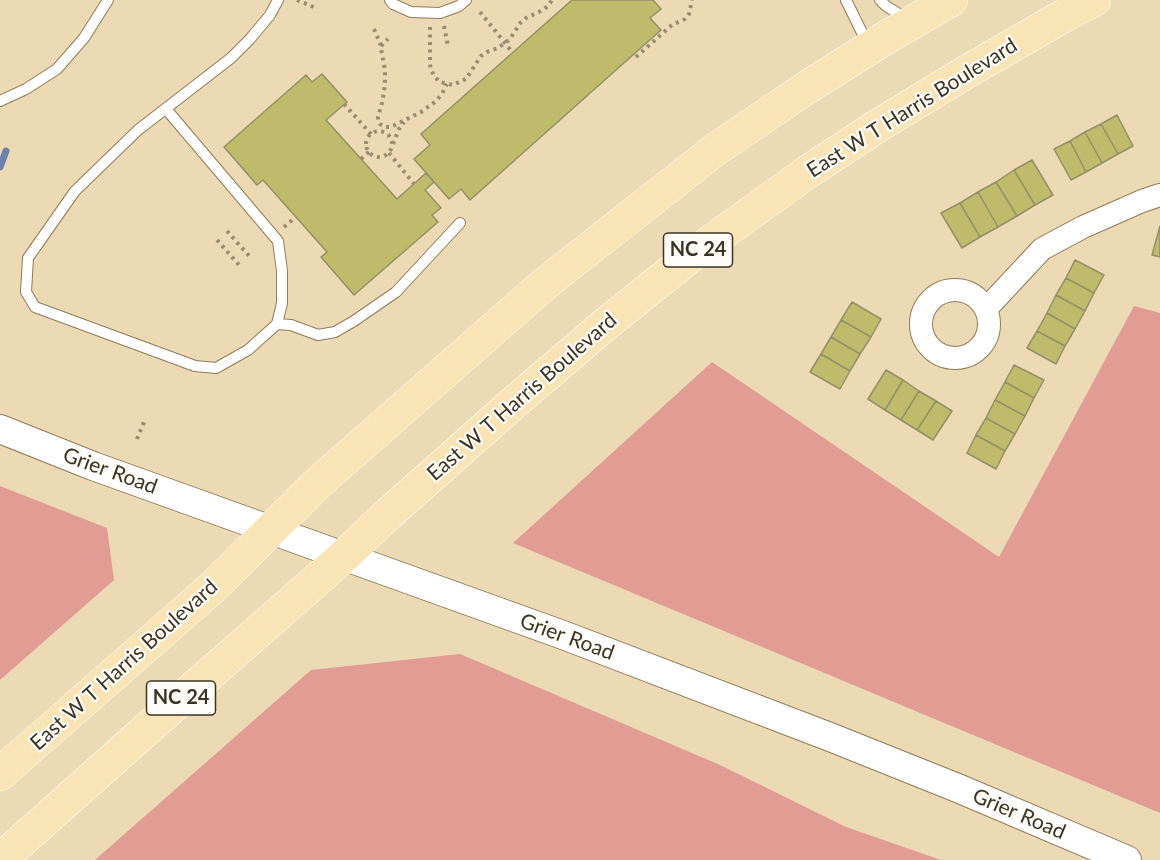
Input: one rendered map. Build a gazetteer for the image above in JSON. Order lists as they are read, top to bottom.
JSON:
{
  "streets": {
    "main road": ["East W T Harris Boulevard", "NC 24"],
    "street": ["Grier Road"]
  },
  "crossings": [
    ["East W T Harris Boulevard", "Grier Road"]
  ]
}
